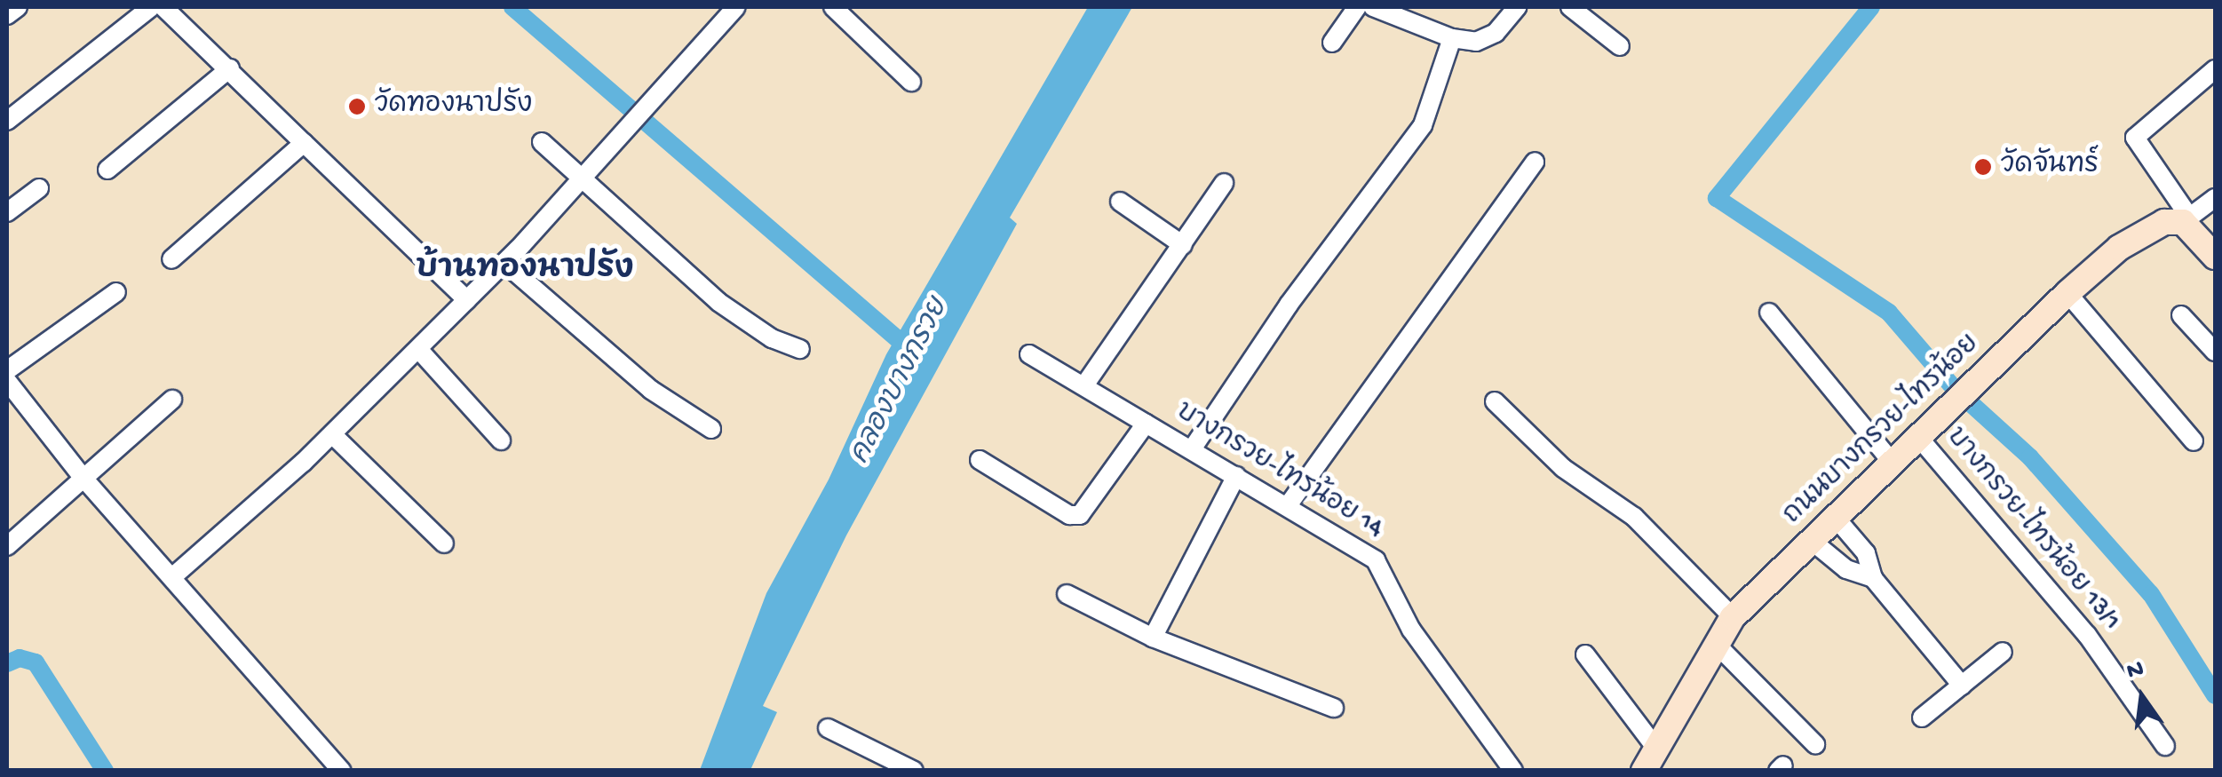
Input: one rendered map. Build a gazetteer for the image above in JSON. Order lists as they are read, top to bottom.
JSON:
{
  "streets": {
    "main road": ["ถนนบางกรวย-ไทรน้อย"],
    "street": ["บางกรวย-ไทรน้อย 14", "บางกรวย-ไทรน้อย 13/1"]
  },
  "crossings": [
    ["ถนนบางกรวย-ไทรน้อย", "บางกรวย-ไทรน้อย 13/1"]
  ],
  "districts": ["บ้านทองนาปรัง"],
  "water": ["คลองบางกรวย"],
  "places": ["วัดทองนาปรัง", "วัดจันทร์"],
  "north": "top"
}
